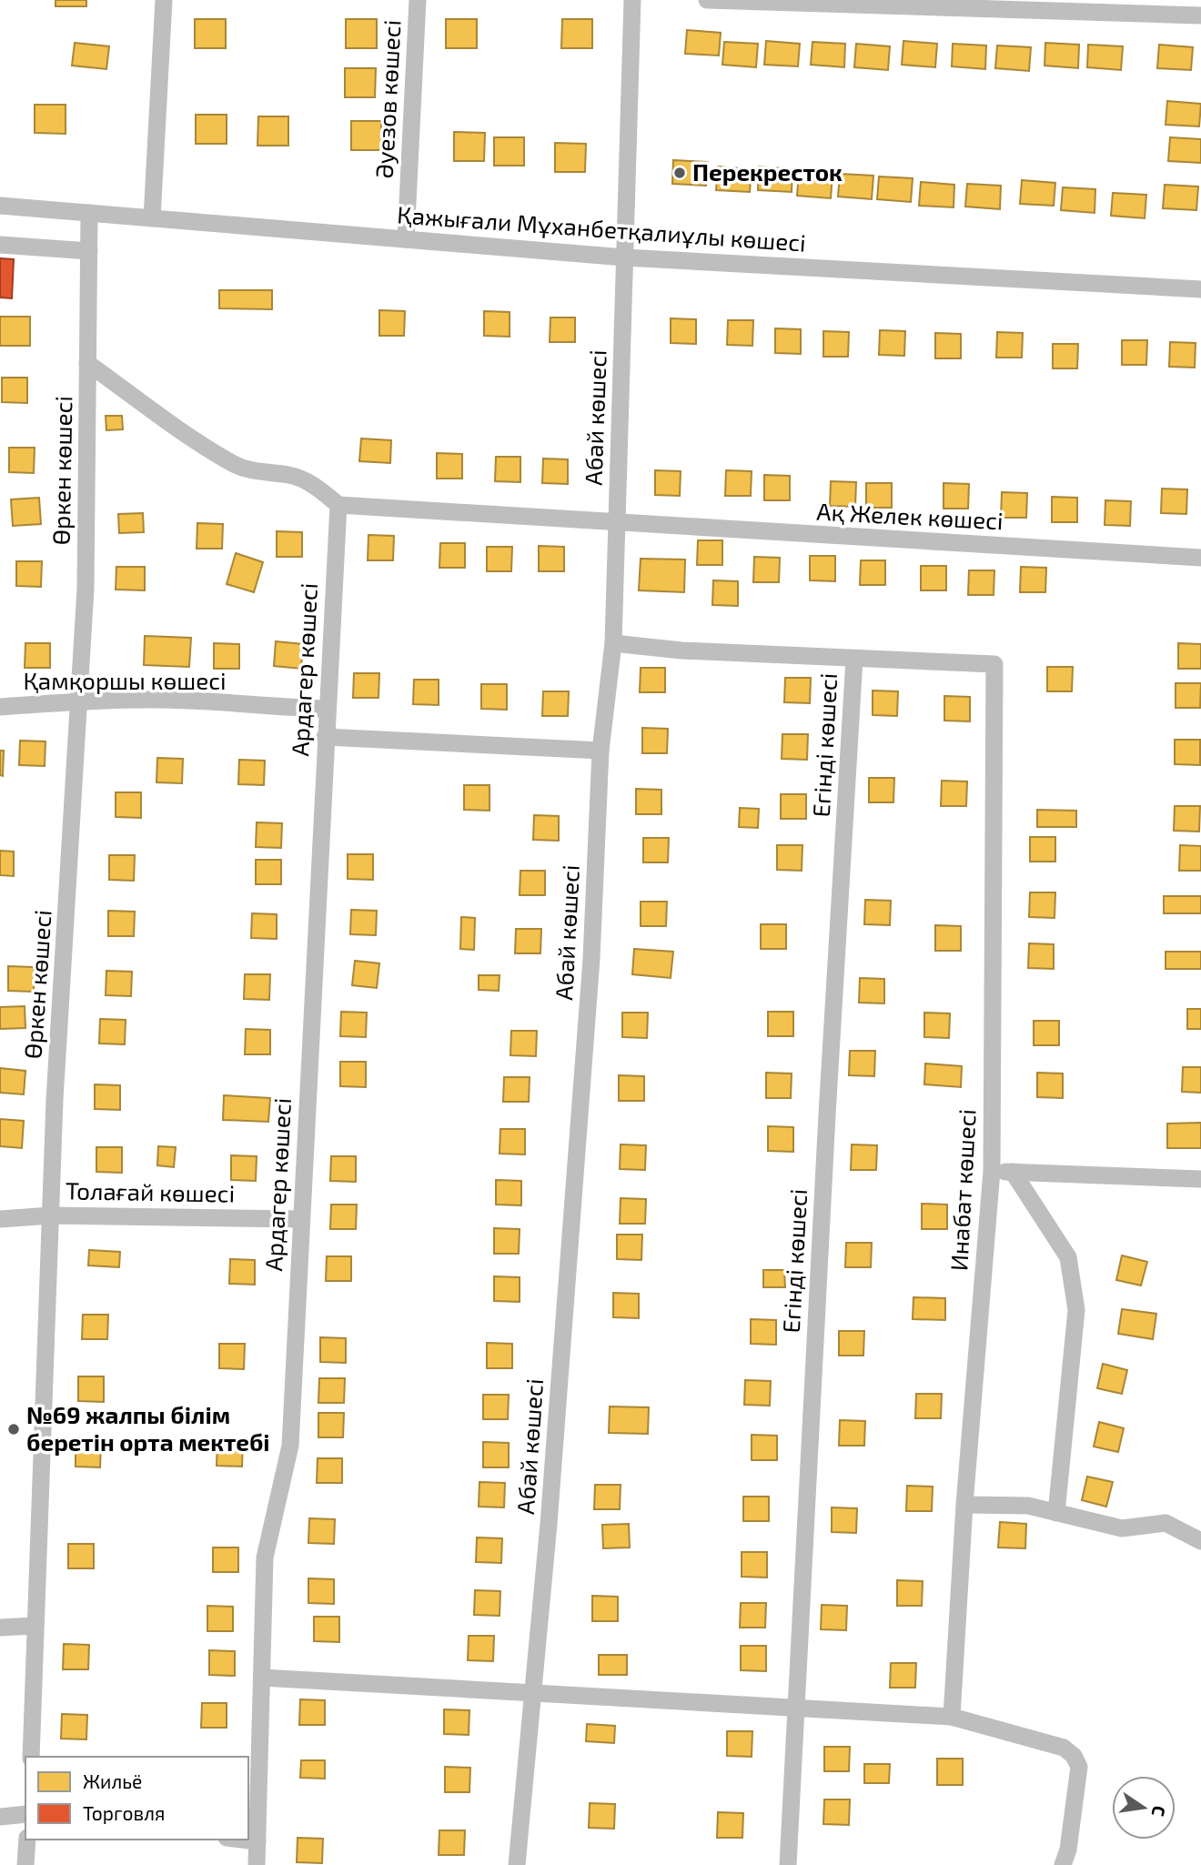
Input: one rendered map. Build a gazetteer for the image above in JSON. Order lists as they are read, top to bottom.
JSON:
{
  "streets": {
    "street": [
      "Әуезов көшесі",
      "Қажығали Мұханбетқалиұлы көшесі",
      "Абай көшесі",
      "Өркен көшесі",
      "Ақ Желек көшесі",
      "Ардагер көшесі",
      "Қамқоршы көшесі",
      "Егінді көшесі",
      "Инабат көшесі",
      "Толағай көшесі"
    ]
  },
  "crossings": [
    ["Әуезов көшесі", "Қажығали Мұханбетқалиұлы көшесі"],
    ["Қажығали Мұханбетқалиұлы көшесі", "Абай көшесі"],
    ["Қажығали Мұханбетқалиұлы көшесі", "Өркен көшесі"],
    ["Абай көшесі", "Ақ Желек көшесі"],
    ["Өркен көшесі", "Қамқоршы көшесі"],
    ["Өркен көшесі", "Толағай көшесі"],
    ["Ақ Желек көшесі", "Ардагер көшесі"],
    ["Ардагер көшесі", "Қамқоршы көшесі"],
    ["Ардагер көшесі", "Толағай көшесі"],
    ["Егінді көшесі", "Инабат көшесі"]
  ],
  "places": ["Перекресток", "№69 жалпы білім беретін орта мектебі"],
  "legend": ["Жильё", "Торговля"],
  "north": "right"
}
